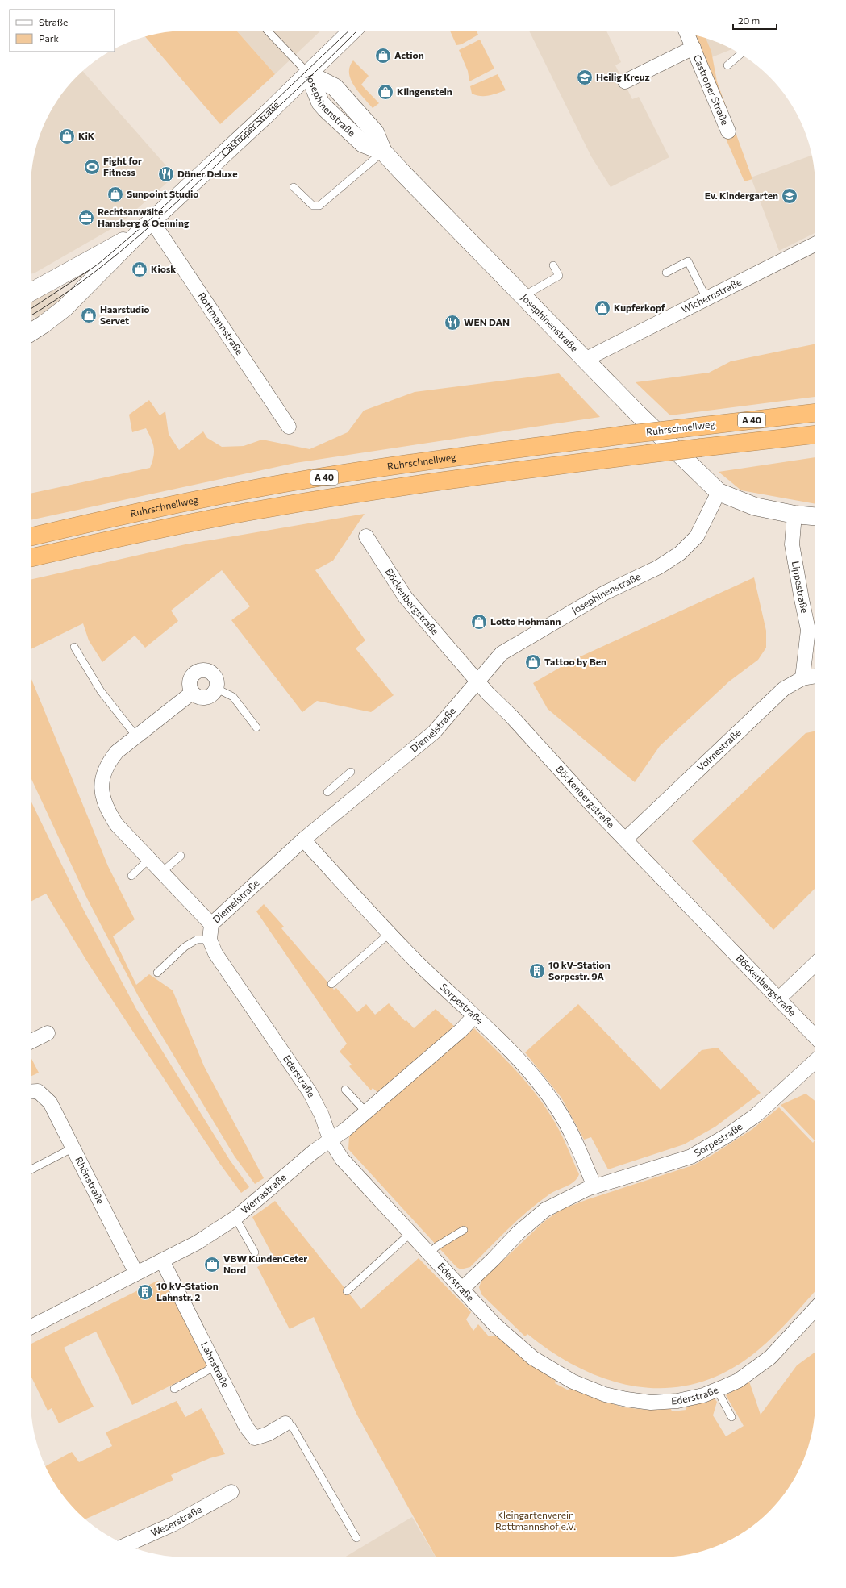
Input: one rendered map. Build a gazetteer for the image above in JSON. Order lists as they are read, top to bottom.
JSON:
{
  "streets": {
    "highway": ["A 40", "Ruhrschnellweg"],
    "street": [
      "Castroper Straße",
      "Josephinenstraße",
      "Wichernstraße",
      "Rottmannstraße",
      "Lippestraße",
      "Böckenbergstraße",
      "Diemelstraße",
      "Volmestraße",
      "Sorpestraße",
      "Ederstraße",
      "Rhönstraße",
      "Werrastraße",
      "Lahnstraße",
      "Weserstraße"
    ]
  },
  "crossings": [
    ["Castroper Straße", "Josephinenstraße"],
    ["Castroper Straße", "Rottmannstraße"],
    ["Josephinenstraße", "Wichernstraße"],
    ["Josephinenstraße", "Lippestraße"],
    ["Josephinenstraße", "Böckenbergstraße"],
    ["Josephinenstraße", "Diemelstraße"],
    ["Lippestraße", "Volmestraße"],
    ["Böckenbergstraße", "Diemelstraße"],
    ["Böckenbergstraße", "Volmestraße"],
    ["Diemelstraße", "Sorpestraße"],
    ["Diemelstraße", "Ederstraße"],
    ["Sorpestraße", "Ederstraße"],
    ["Sorpestraße", "Werrastraße"],
    ["Ederstraße", "Werrastraße"],
    ["Rhönstraße", "Werrastraße"],
    ["Werrastraße", "Lahnstraße"]
  ],
  "parks": ["Kleingartenverein Rottmannshof e.V."],
  "places": {
    "shop": [
      "Action",
      "Klingenstein",
      "KiK",
      "Sunpoint Studio",
      "Kiosk",
      "Kupferkopf",
      "Haarstudio Servet",
      "Lotto Hohmann",
      "Tattoo by Ben"
    ],
    "school or university": ["Heilig Kreuz", "Ev. Kindergarten"],
    "sports": ["Fight for Fitness"],
    "restaurant": ["Döner Deluxe", "WEN DAN"],
    "office": ["Rechtsanwälte Hansberg & Oenning", "VBW KundenCeter Nord"],
    "building": ["10 kV-Station Sorpestr. 9A", "10 kV-Station Lahnstr. 2"]
  },
  "legend": ["Straße", "Park"],
  "scale_bar": "20 m"
}
